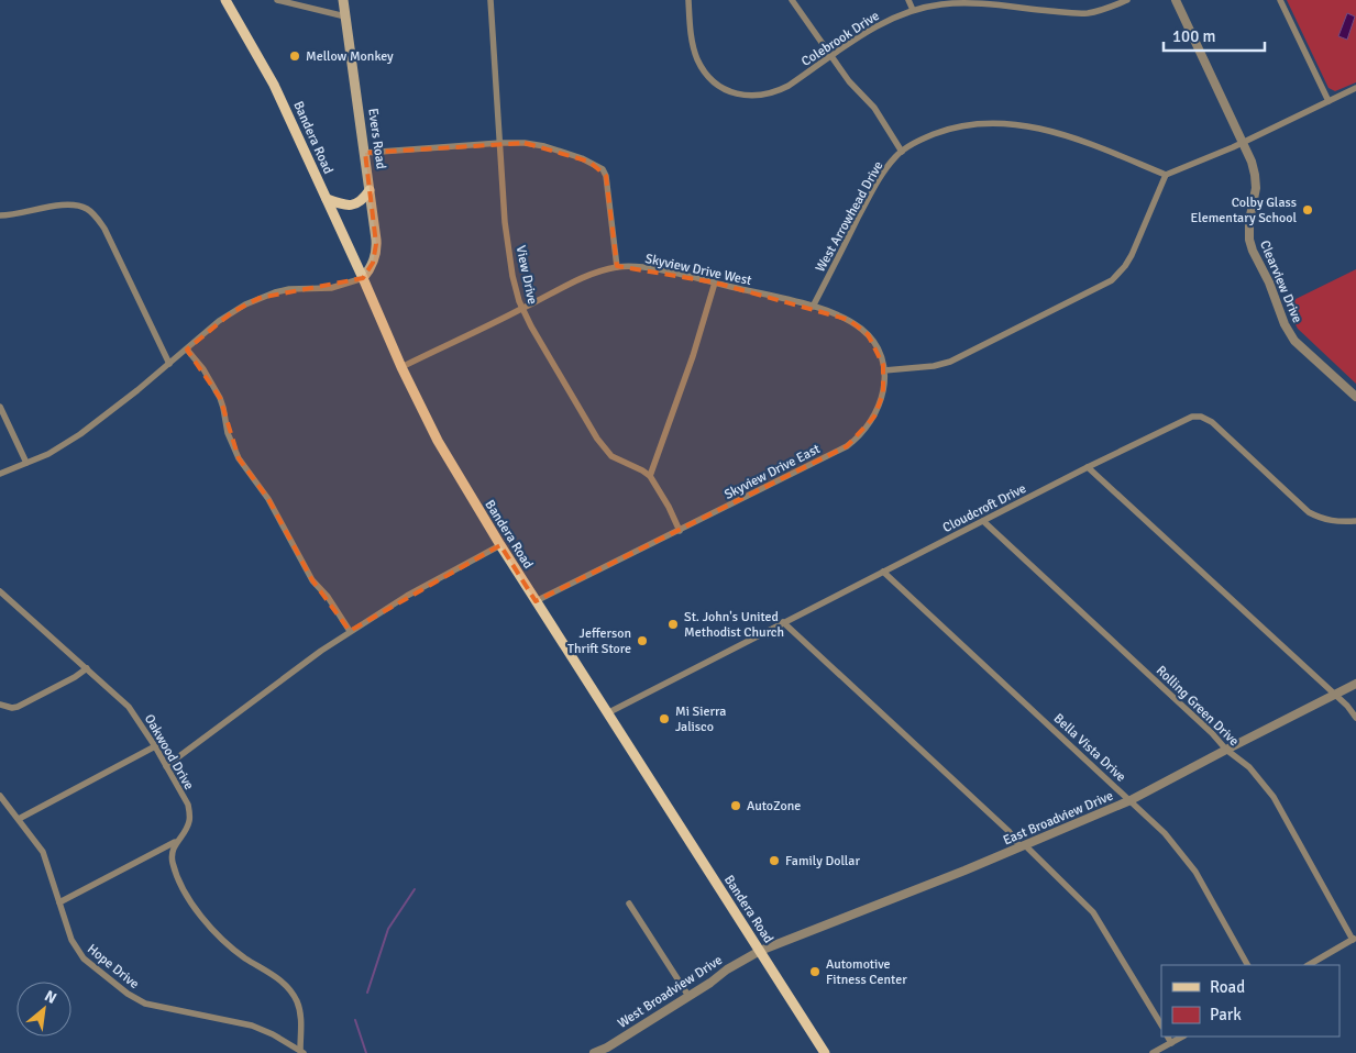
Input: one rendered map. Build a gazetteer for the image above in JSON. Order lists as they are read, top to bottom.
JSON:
{
  "streets": {
    "main road": ["Bandera Road", "Evers Road"],
    "street": [
      "Colebrook Drive",
      "West Arrowhead Drive",
      "Skyview Drive West",
      "View Drive",
      "Clearview Drive",
      "Skyview Drive East",
      "Cloudcroft Drive",
      "Rolling Green Drive",
      "Bella Vista Drive",
      "Oakwood Drive",
      "East Broadview Drive",
      "Hope Drive",
      "West Broadview Drive"
    ]
  },
  "crossings": [
    ["Bandera Road", "Evers Road"],
    ["Bandera Road", "Skyview Drive West"],
    ["Bandera Road", "Skyview Drive East"],
    ["Bandera Road", "Cloudcroft Drive"],
    ["Bandera Road", "East Broadview Drive"],
    ["Bandera Road", "West Broadview Drive"],
    ["West Arrowhead Drive", "Skyview Drive West"],
    ["West Arrowhead Drive", "Skyview Drive East"],
    ["Skyview Drive West", "View Drive"],
    ["Skyview Drive West", "Skyview Drive East"],
    ["View Drive", "Skyview Drive East"],
    ["Cloudcroft Drive", "Rolling Green Drive"],
    ["Cloudcroft Drive", "Bella Vista Drive"],
    ["Rolling Green Drive", "East Broadview Drive"],
    ["Bella Vista Drive", "East Broadview Drive"],
    ["Oakwood Drive", "Hope Drive"],
    ["East Broadview Drive", "West Broadview Drive"]
  ],
  "places": [
    "Mellow Monkey",
    "Colby Glass Elementary School",
    "St. John's United Methodist Church",
    "Jefferson Thrift Store",
    "Mi Sierra Jalisco",
    "AutoZone",
    "Family Dollar",
    "Automotive Fitness Center"
  ],
  "legend": ["Road", "Park"],
  "scale_bar": "100 m",
  "north": "top right"
}
